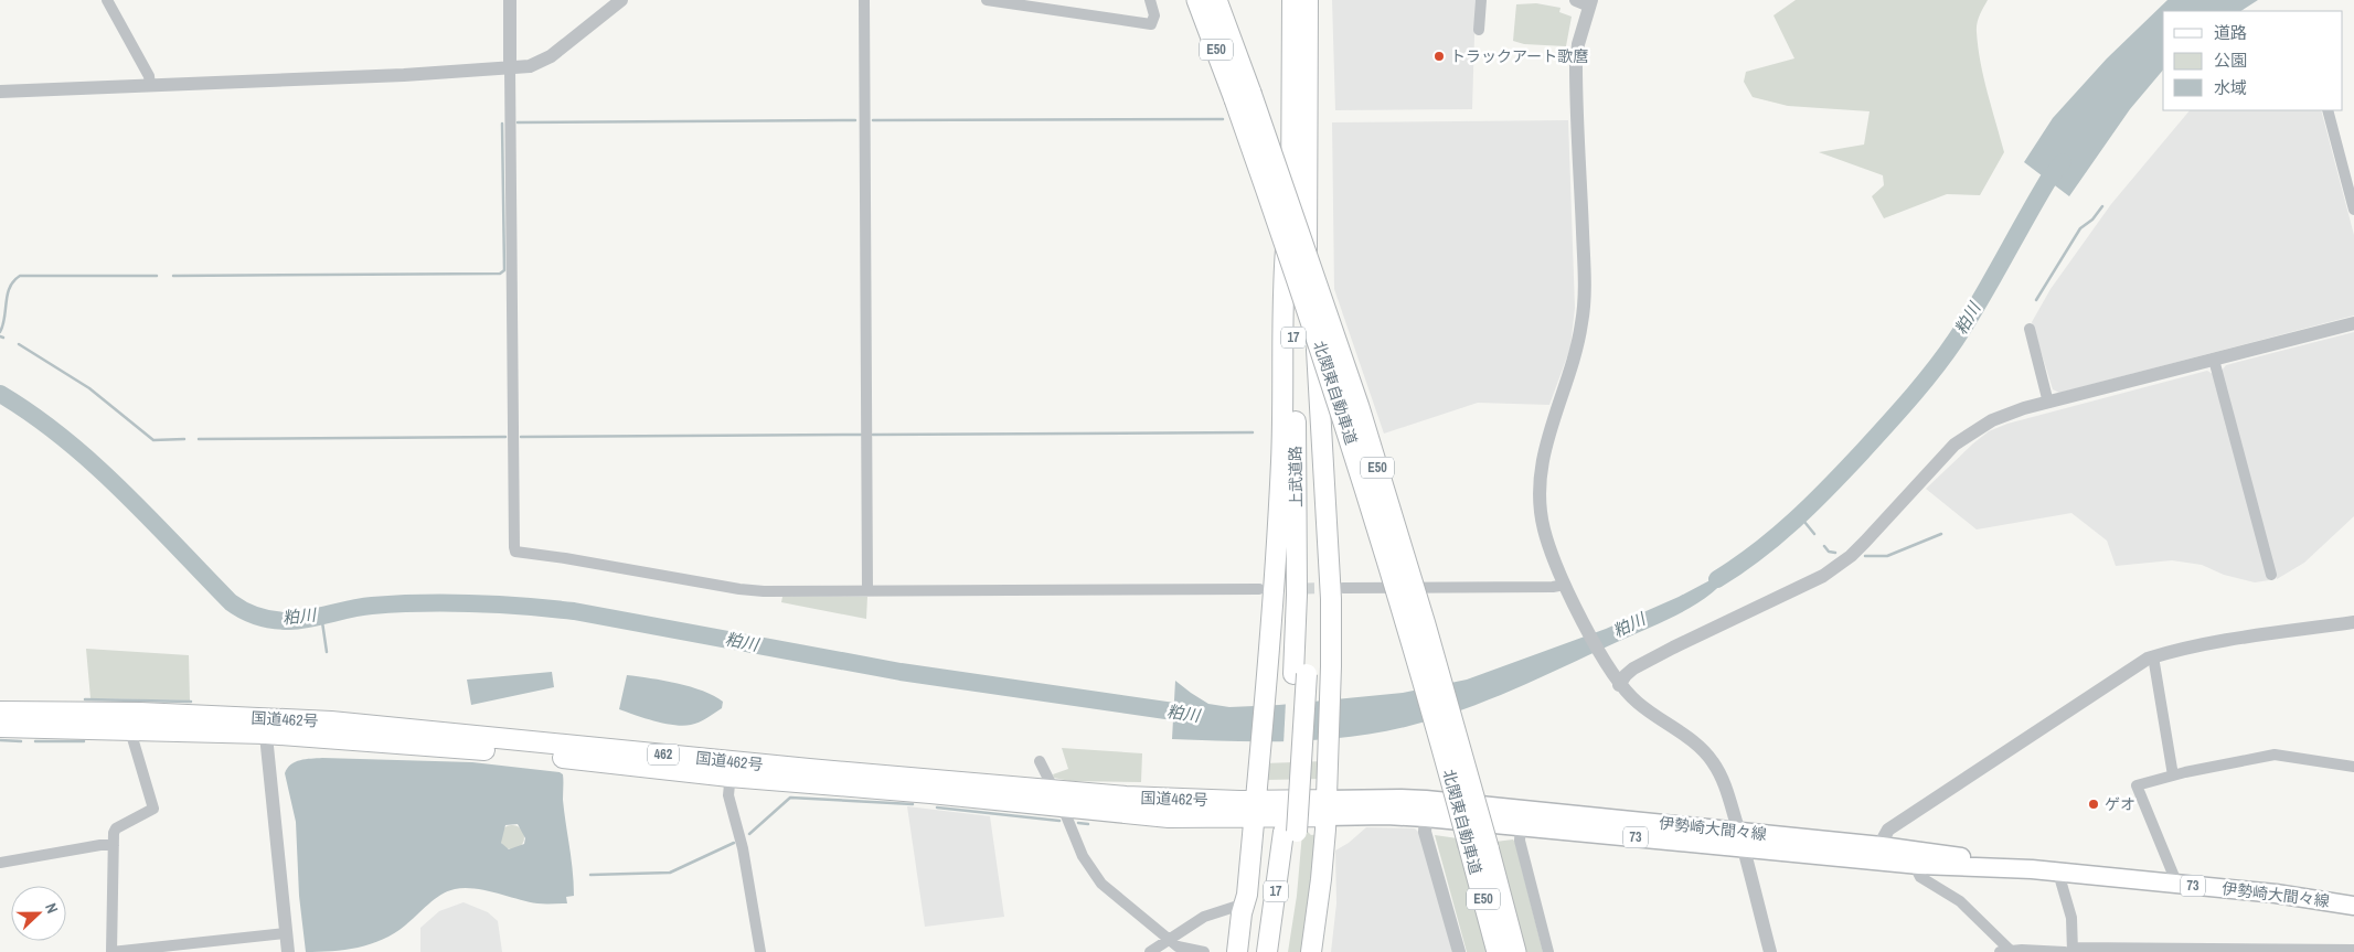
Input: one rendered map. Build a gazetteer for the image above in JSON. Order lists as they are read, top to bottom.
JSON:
{
  "streets": {
    "highway": [
      "E50",
      "17",
      "北関東自動車道",
      "上武道路",
      "国道462号",
      "462"
    ],
    "main road": ["伊勢崎大間々線", "73"]
  },
  "crossings": [
    ["国道462号", "伊勢崎大間々線"]
  ],
  "water": ["粕川"],
  "places": ["トラックアート歌麿", "ゲオ"],
  "legend": ["道路", "公園", "水域"],
  "north": "right"
}
